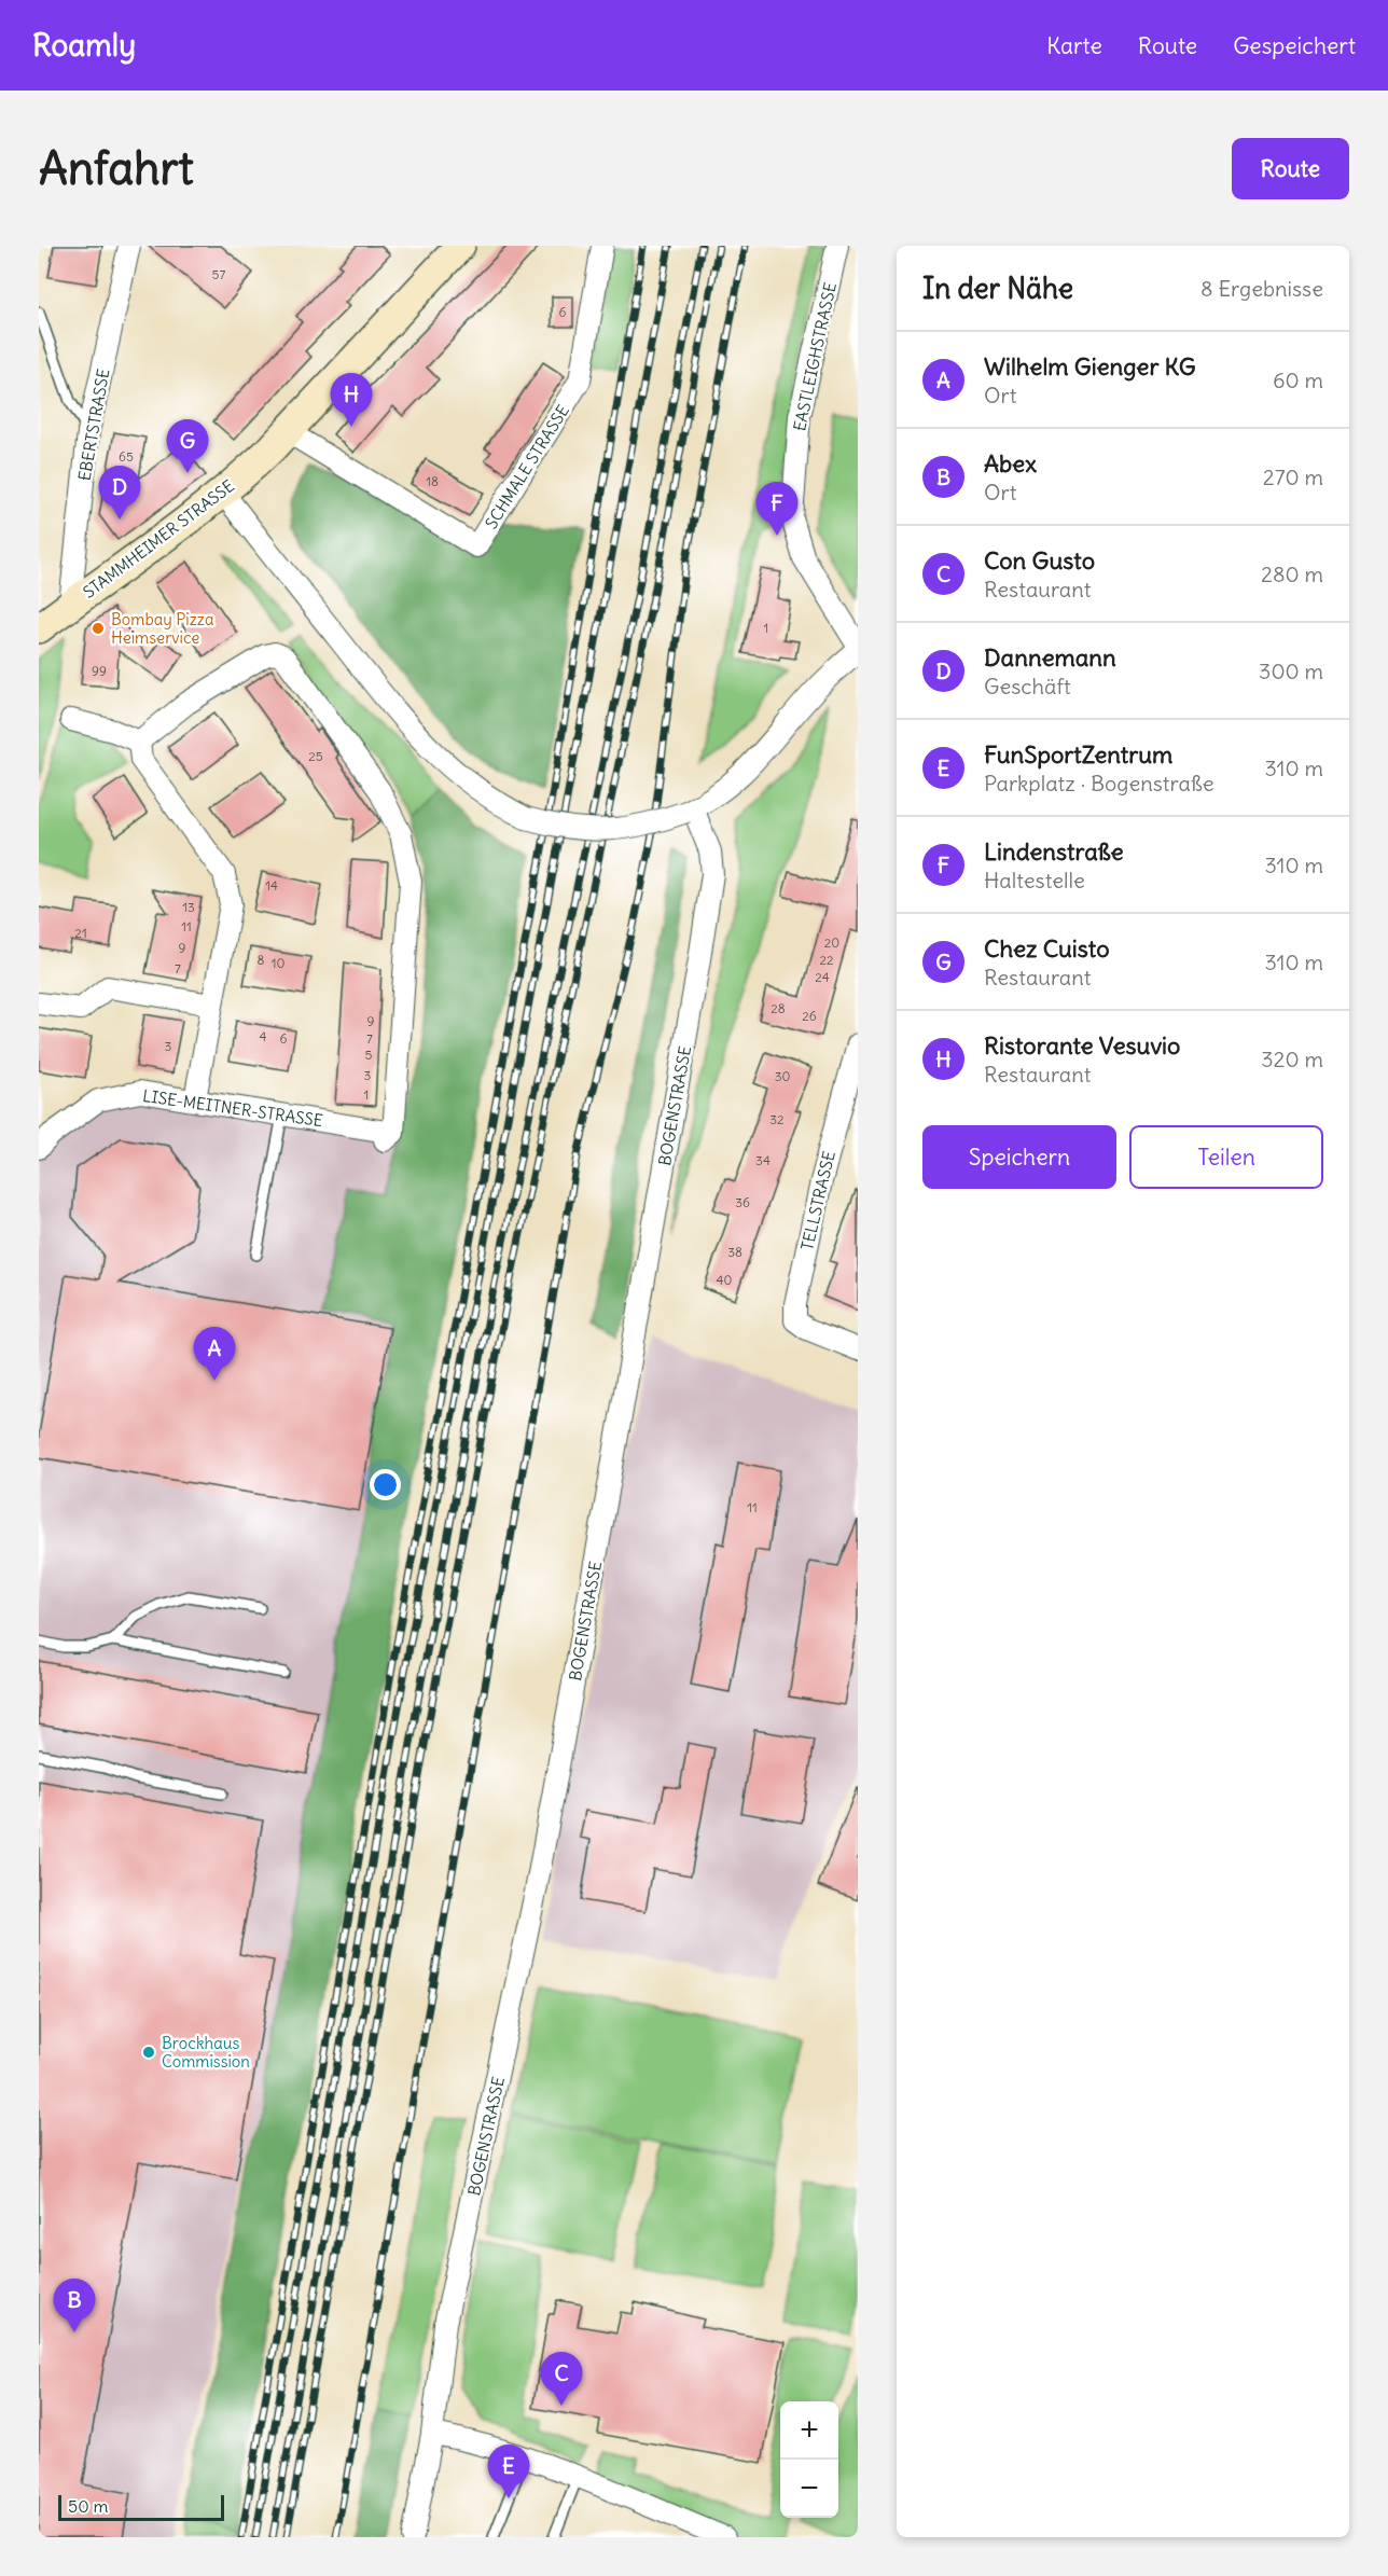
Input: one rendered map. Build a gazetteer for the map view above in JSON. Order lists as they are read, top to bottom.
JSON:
{
  "streets": {
    "main road": ["STAMMHEIMER STRASSE"],
    "street": [
      "EASTLEIGHSTRASSE",
      "EBERTSTRASSE",
      "SCHMALE STRASSE",
      "BOGENSTRASSE",
      "LISE-MEITNER-STRASSE",
      "TELLSTRASSE"
    ]
  },
  "crossings": [
    ["EBERTSTRASSE", "STAMMHEIMER STRASSE"],
    ["SCHMALE STRASSE", "STAMMHEIMER STRASSE"]
  ],
  "places": ["Bombay Pizza Heimservice", "Brockhaus Commission"],
  "house_numbers": [
    "57",
    "6",
    "65",
    "18",
    "1",
    "99",
    "25",
    "14",
    "13",
    "11",
    "21",
    "20",
    "9",
    "8",
    "22",
    "10",
    "7",
    "24",
    "28",
    "26",
    "9",
    "4",
    "6",
    "7",
    "3",
    "5",
    "3",
    "30",
    "1",
    "32",
    "34",
    "36",
    "38",
    "40",
    "11"
  ],
  "scale_bar": "50 m",
  "page": {
    "header": "Roamly",
    "nav": ["Karte", "Route", "Gespeichert"],
    "buttons": [
      "Route",
      ["Speichern", "Teilen"]
    ],
    "title": "Anfahrt",
    "heading": ["In der Nähe", "8 Ergebnisse"],
    "list": [
      {
        "mark": "A",
        "name": "Wilhelm Gienger KG",
        "note": "Ort",
        "value": "60 m"
      },
      {
        "mark": "B",
        "name": "Abex",
        "note": "Ort",
        "value": "270 m"
      },
      {
        "mark": "C",
        "name": "Con Gusto",
        "note": "Restaurant",
        "value": "280 m"
      },
      {
        "mark": "D",
        "name": "Dannemann",
        "note": "Geschäft",
        "value": "300 m"
      },
      {
        "mark": "E",
        "name": "FunSportZentrum",
        "note": "Parkplatz · Bogenstraße",
        "value": "310 m"
      },
      {
        "mark": "F",
        "name": "Lindenstraße",
        "note": "Haltestelle",
        "value": "310 m"
      },
      {
        "mark": "G",
        "name": "Chez Cuisto",
        "note": "Restaurant",
        "value": "310 m"
      },
      {
        "mark": "H",
        "name": "Ristorante Vesuvio",
        "note": "Restaurant",
        "value": "320 m"
      }
    ],
    "pins": [
      "H",
      "G",
      "D",
      "F",
      "A",
      "B",
      "C",
      "E"
    ],
    "map_buttons": ["+", "−"],
    "scale": "50 m"
  }
}
